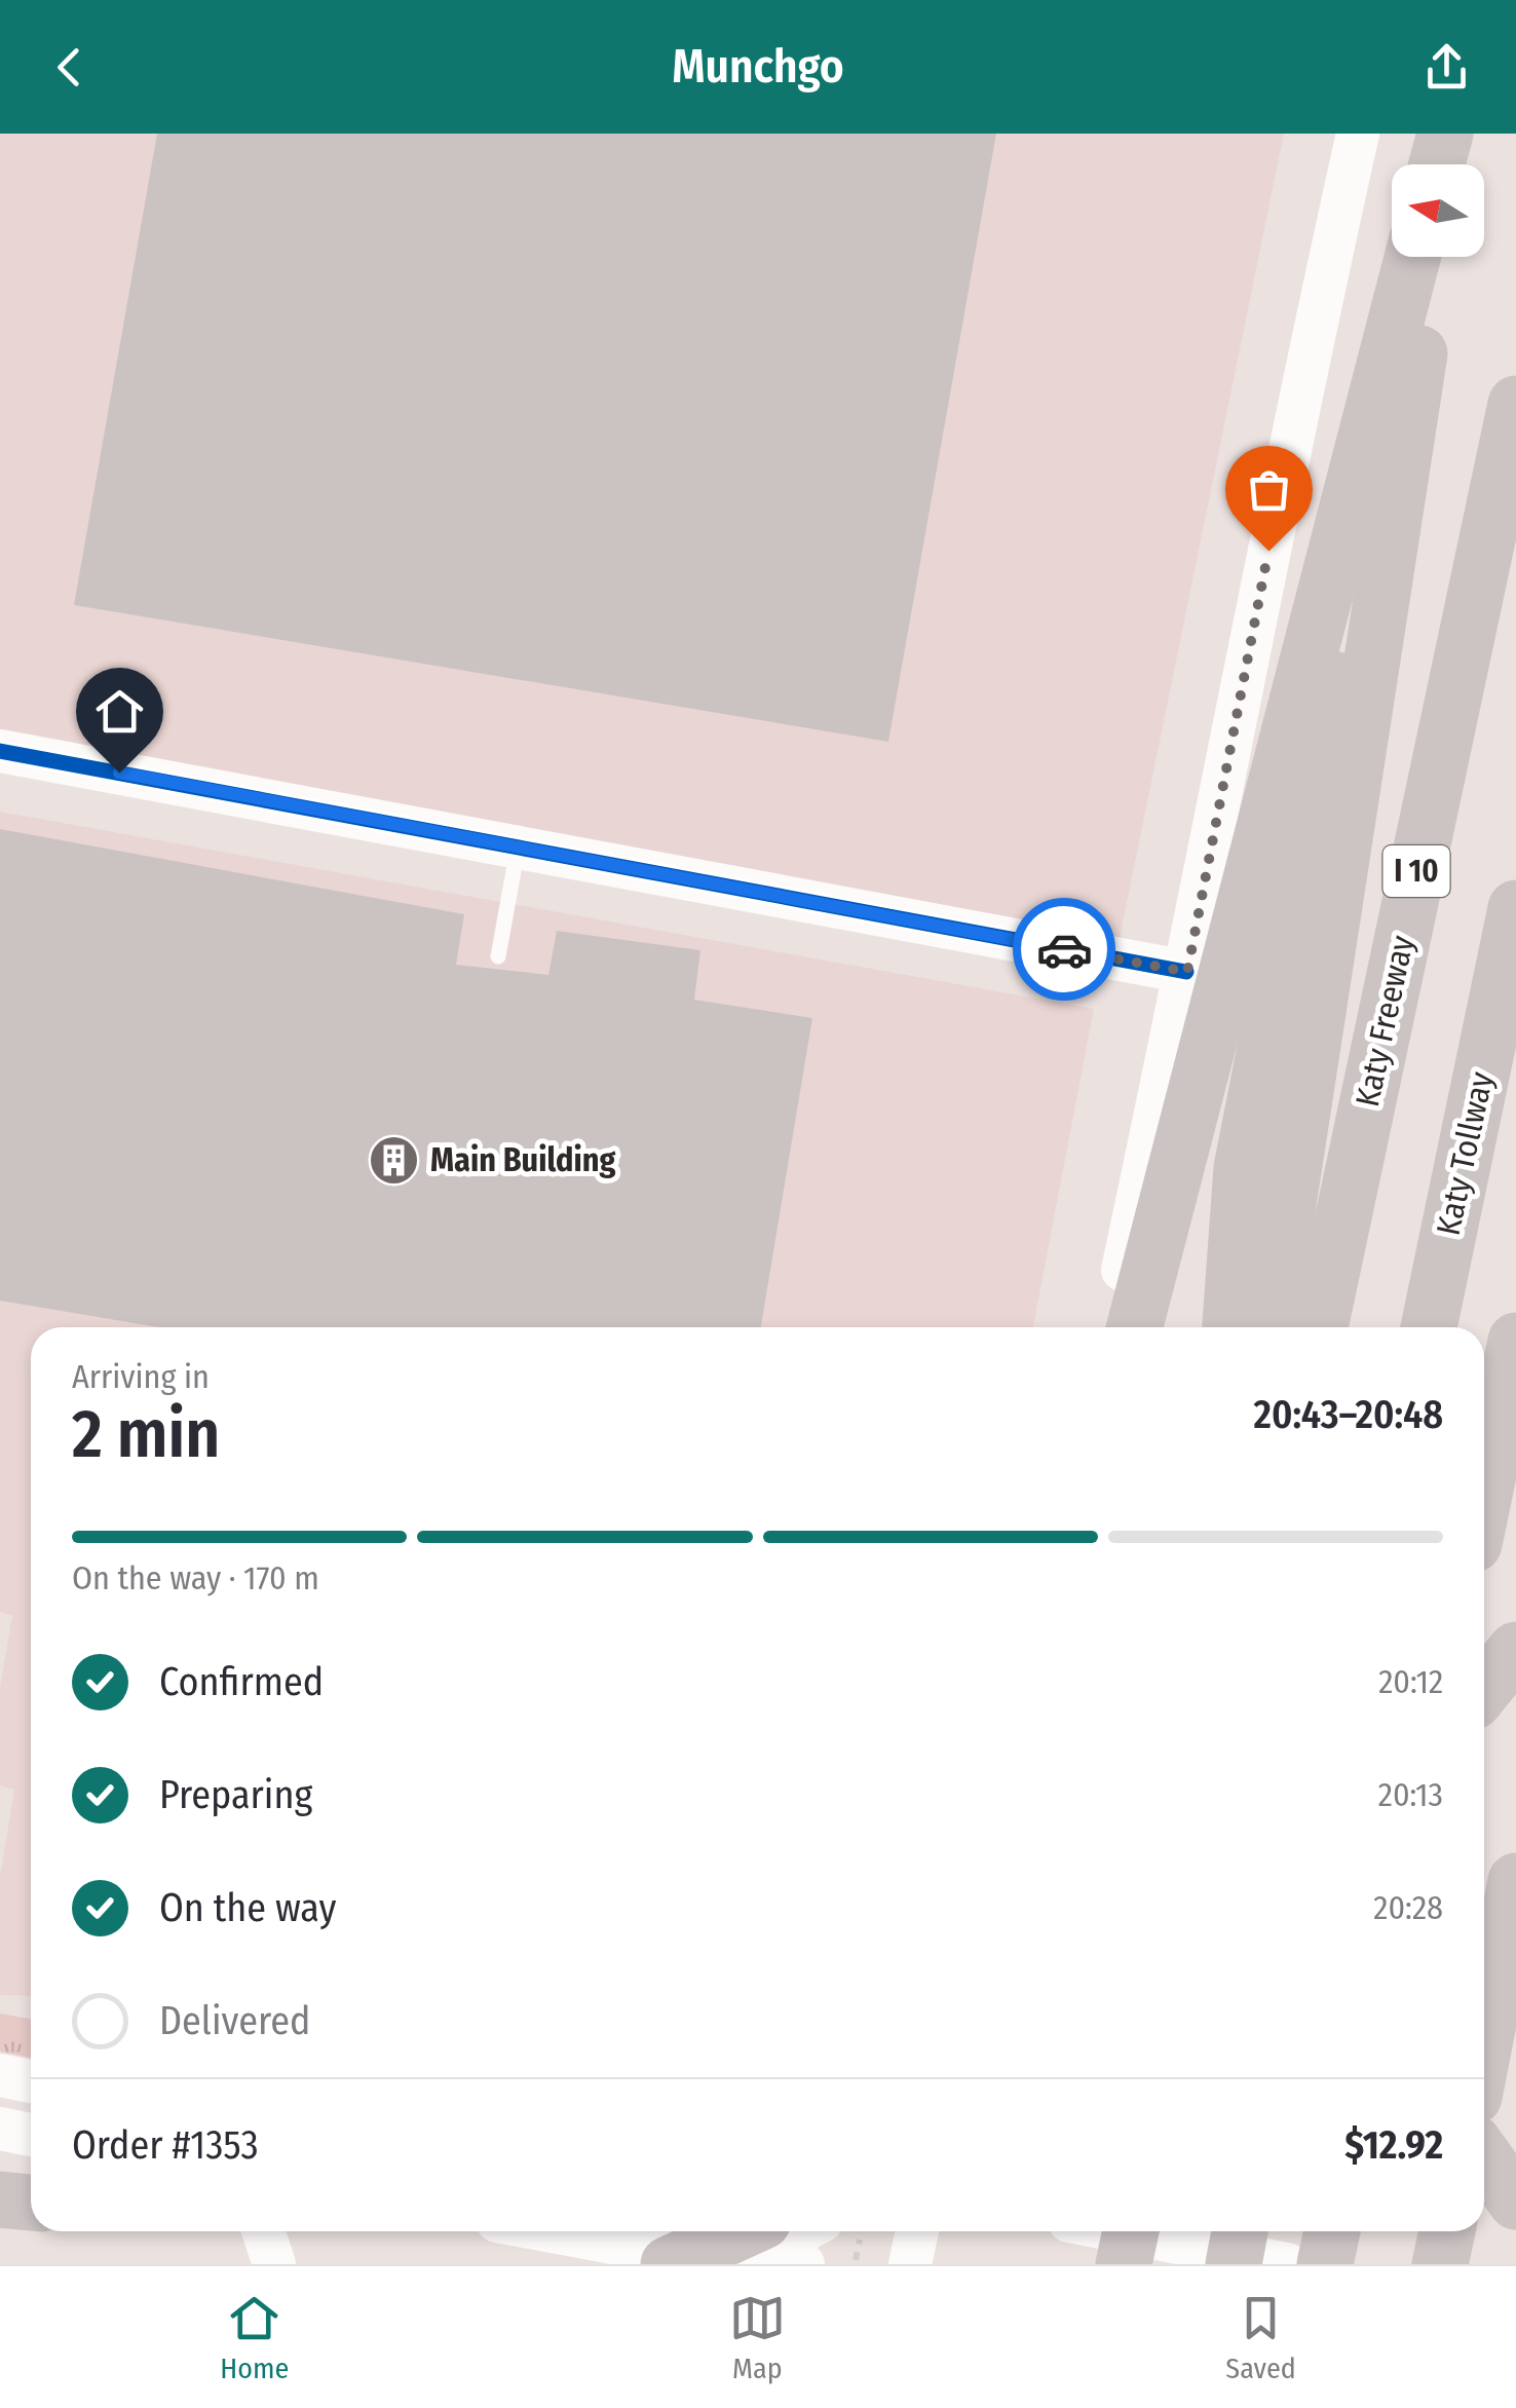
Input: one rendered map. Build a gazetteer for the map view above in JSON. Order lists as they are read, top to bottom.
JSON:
{
  "streets": {
    "highway": ["I 10", "Katy Freeway", "Katy Tollway"]
  },
  "places": {
    "building": ["Main Building"]
  },
  "north": "left",
  "page": {
    "header": "Munchgo",
    "heading": ["2 min", "Arriving in", "20:43–20:48"],
    "panel": ["Order #1353", "$12.92"],
    "bar": "On the way · 170 m",
    "list": [
      ["Confirmed", "20:12"],
      ["Preparing", "20:13"],
      ["On the way", "20:28"],
      "Delivered"
    ],
    "tabs": ["Home", "Map", "Saved"]
  }
}
